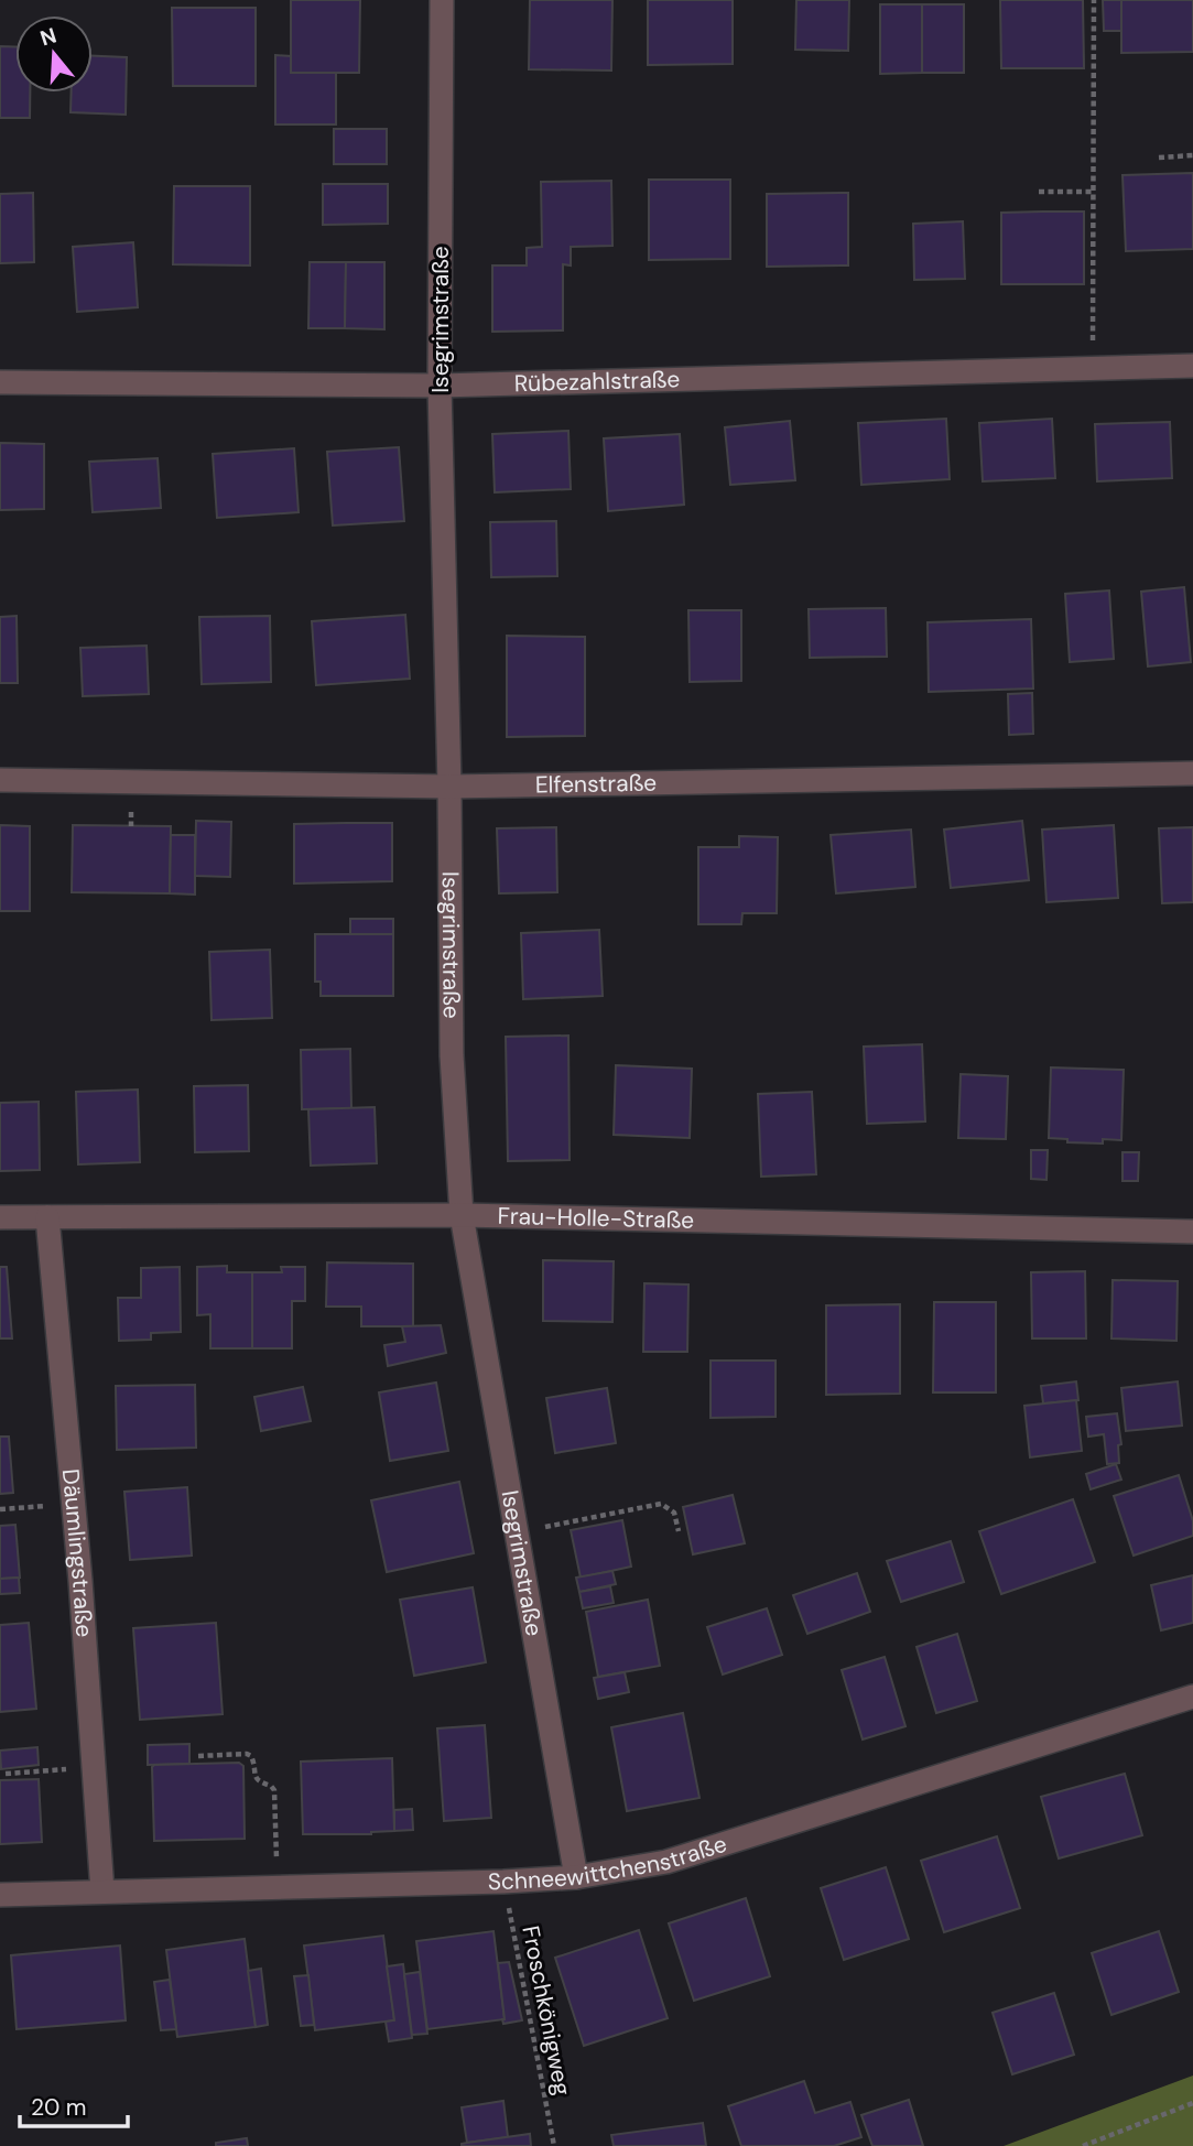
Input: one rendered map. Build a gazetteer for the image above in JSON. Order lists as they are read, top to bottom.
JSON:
{
  "streets": {
    "street": [
      "Isegrimstraße",
      "Rübezahlstraße",
      "Elfenstraße",
      "Frau-Holle-Straße",
      "Däumlingstraße",
      "Schneewittchenstraße"
    ],
    "path": ["Froschkönigweg"]
  },
  "crossings": [
    ["Isegrimstraße", "Rübezahlstraße"],
    ["Isegrimstraße", "Elfenstraße"],
    ["Isegrimstraße", "Frau-Holle-Straße"],
    ["Isegrimstraße", "Schneewittchenstraße"],
    ["Frau-Holle-Straße", "Däumlingstraße"],
    ["Däumlingstraße", "Schneewittchenstraße"],
    ["Schneewittchenstraße", "Froschkönigweg"]
  ],
  "scale_bar": "20 m",
  "north": "top"
}
